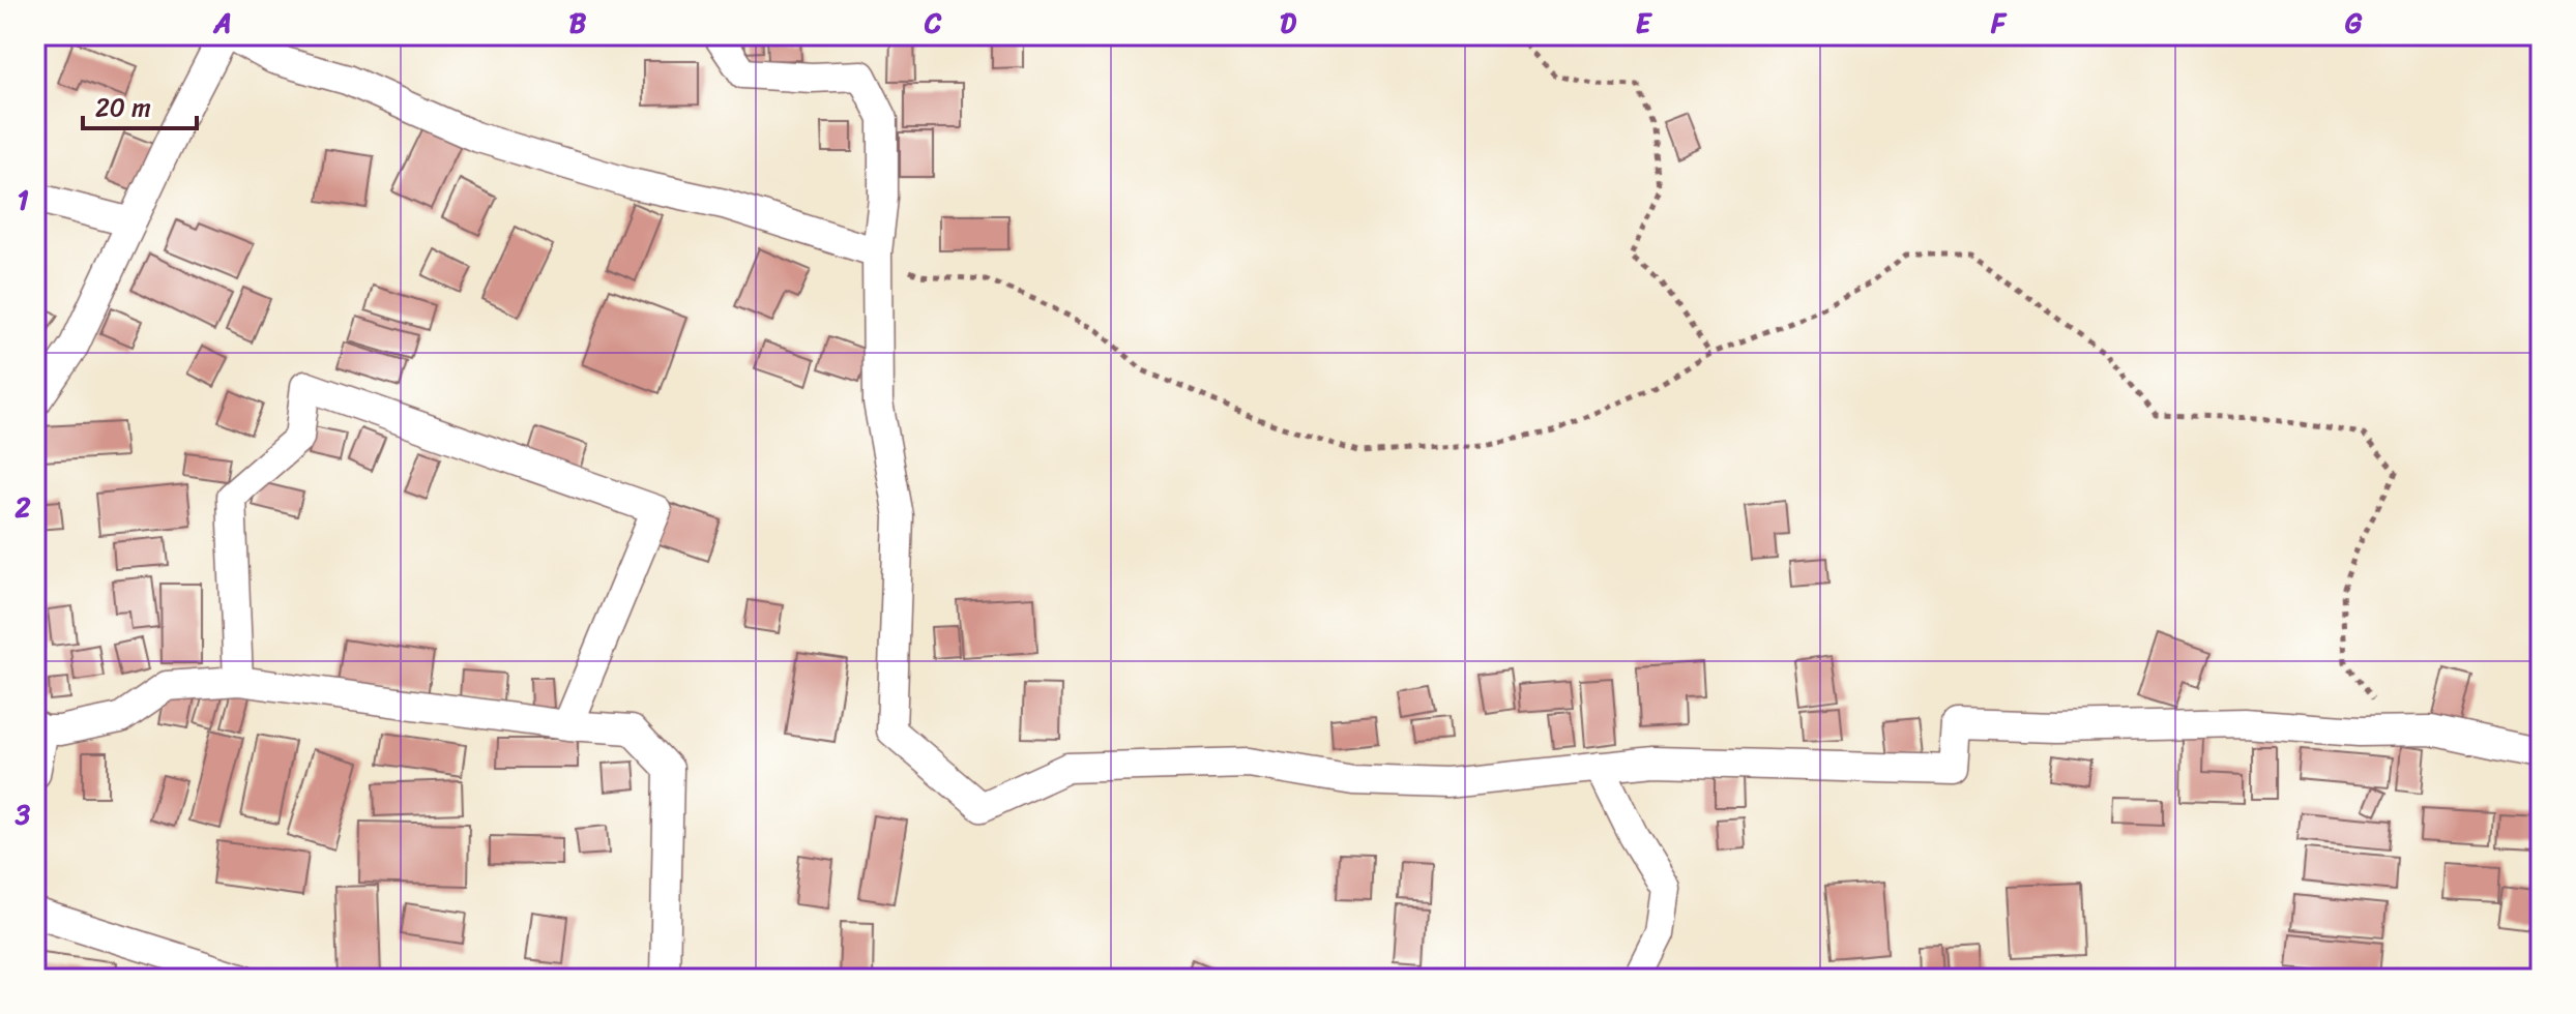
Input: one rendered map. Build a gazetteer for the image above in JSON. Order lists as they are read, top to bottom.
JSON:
{
  "scale_bar": "20 m",
  "grid": {
    "columns": [
      "A",
      "B",
      "C",
      "D",
      "E",
      "F",
      "G"
    ],
    "rows": ["1", "2", "3"]
  }
}
